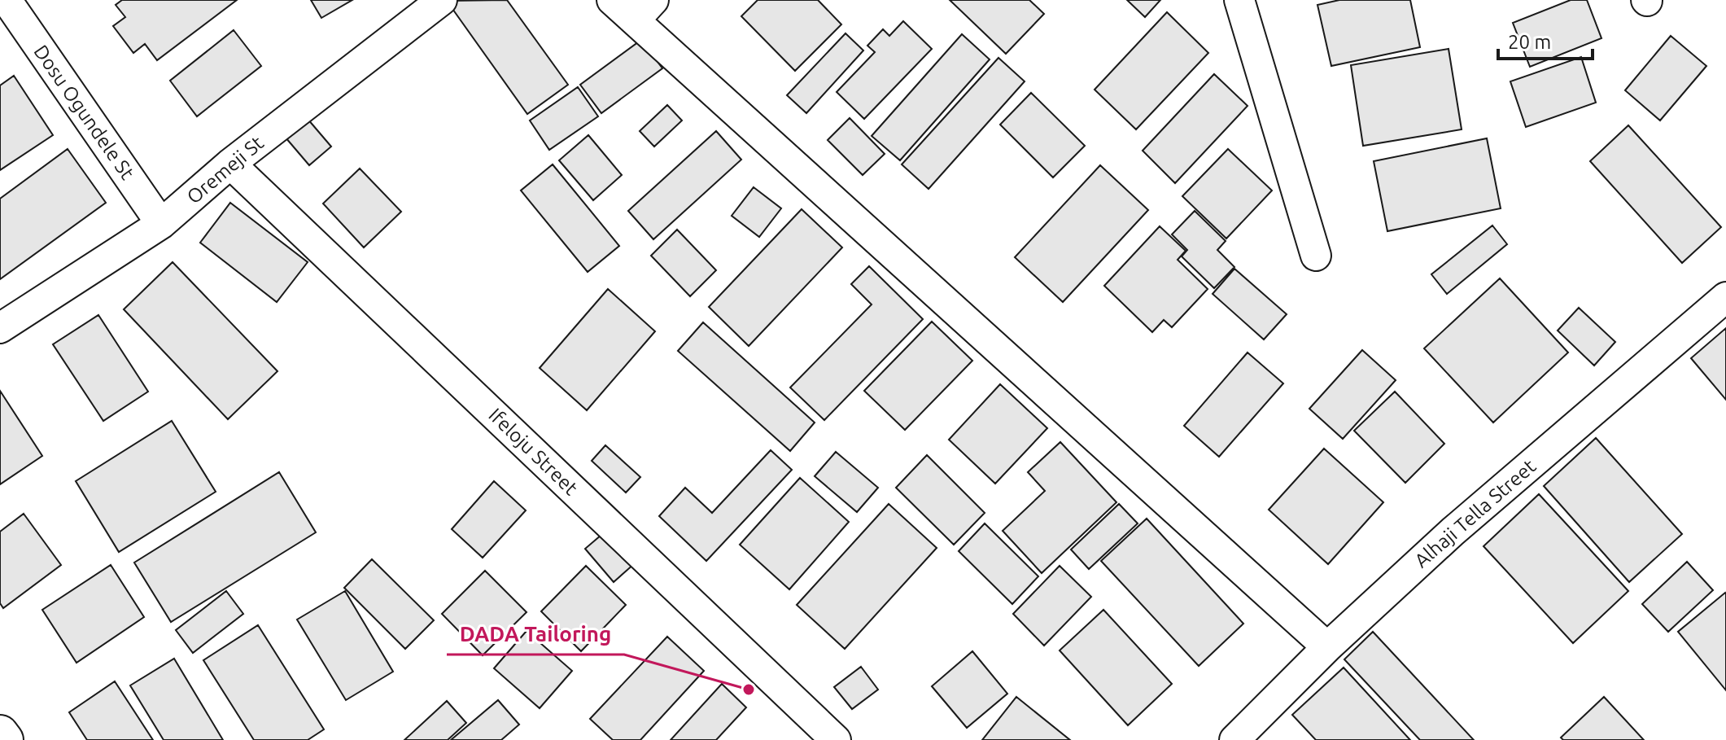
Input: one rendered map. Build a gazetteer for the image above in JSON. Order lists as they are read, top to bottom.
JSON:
{
  "streets": {
    "street": [
      "Dosu Ogundele St",
      "Oremeji St",
      "Ifeloju Street",
      "Alhaji Tella Street"
    ]
  },
  "crossings": [
    ["Dosu Ogundele St", "Oremeji St"],
    ["Oremeji St", "Ifeloju Street"]
  ],
  "places": ["DADA Tailoring"],
  "scale_bar": "20 m"
}
